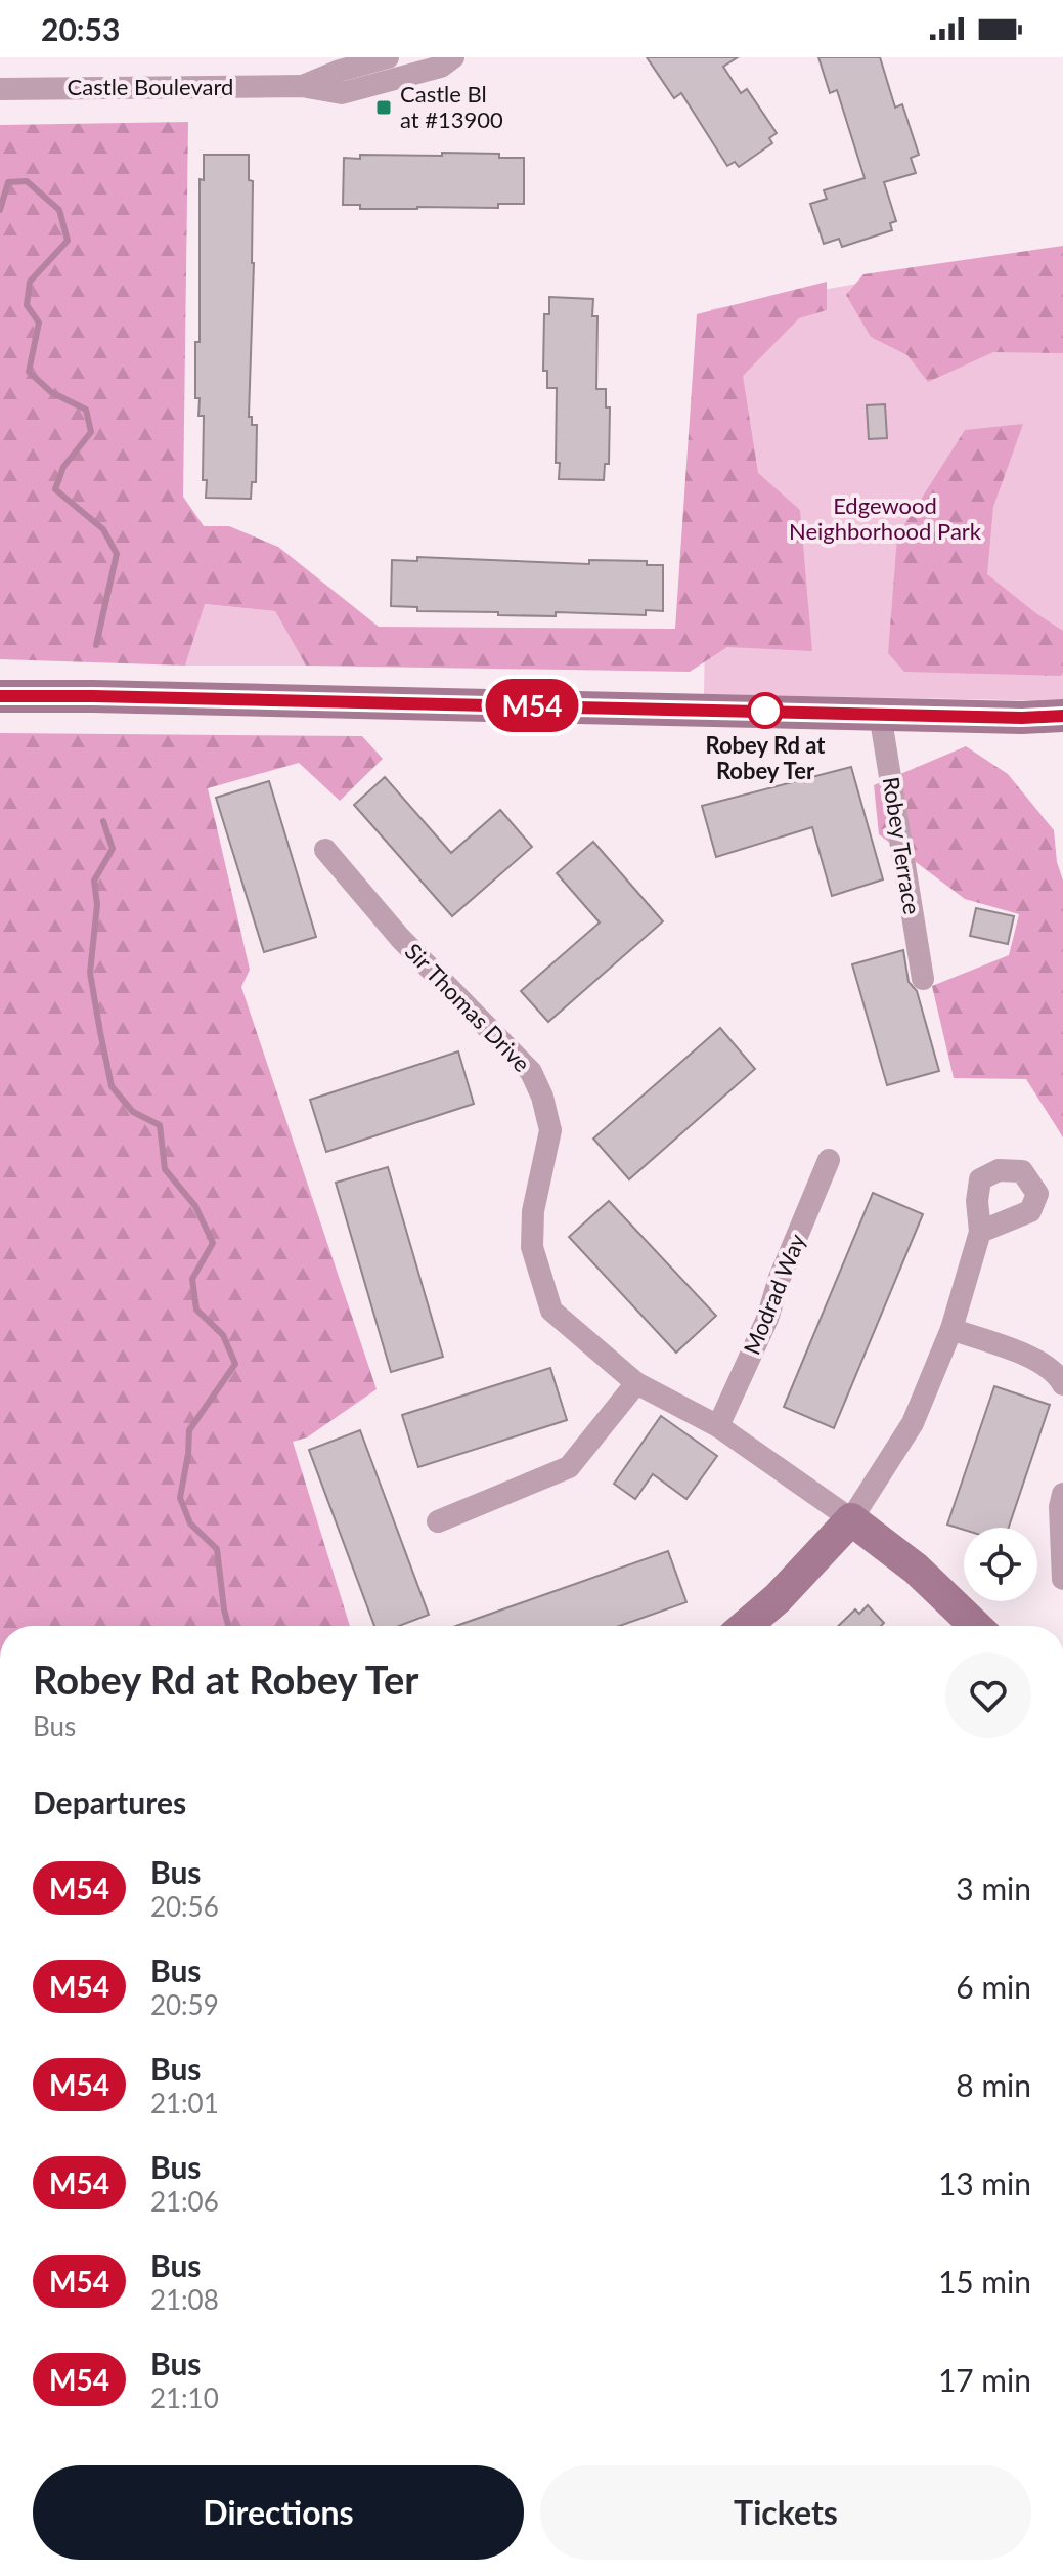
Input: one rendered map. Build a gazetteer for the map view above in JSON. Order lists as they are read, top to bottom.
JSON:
{
  "streets": {
    "street": [
      "Castle Boulevard",
      "Robey Terrace",
      "Sir Thomas Drive",
      "Modrad Way"
    ]
  },
  "crossings": [
    ["Sir Thomas Drive", "Modrad Way"]
  ],
  "parks": ["Edgewood Neighborhood Park"],
  "places": {
    "transit": ["Castle Bl at #13900"],
    "other": ["Robey Rd at Robey Ter"]
  },
  "lines": ["bus line M54"],
  "page": {
    "status": "20:53",
    "on_map": "M54",
    "heading": [
      ["Robey Rd at Robey Ter", "Bus"],
      "Departures"
    ],
    "list": [
      {
        "mark": "M54",
        "name": "Bus",
        "note": "20:56",
        "value": "3 min"
      },
      {
        "mark": "M54",
        "name": "Bus",
        "note": "20:59",
        "value": "6 min"
      },
      {
        "mark": "M54",
        "name": "Bus",
        "note": "21:01",
        "value": "8 min"
      },
      {
        "mark": "M54",
        "name": "Bus",
        "note": "21:06",
        "value": "13 min"
      },
      {
        "mark": "M54",
        "name": "Bus",
        "note": "21:08",
        "value": "15 min"
      },
      {
        "mark": "M54",
        "name": "Bus",
        "note": "21:10",
        "value": "17 min"
      }
    ],
    "buttons": ["Directions", "Tickets"]
  }
}
